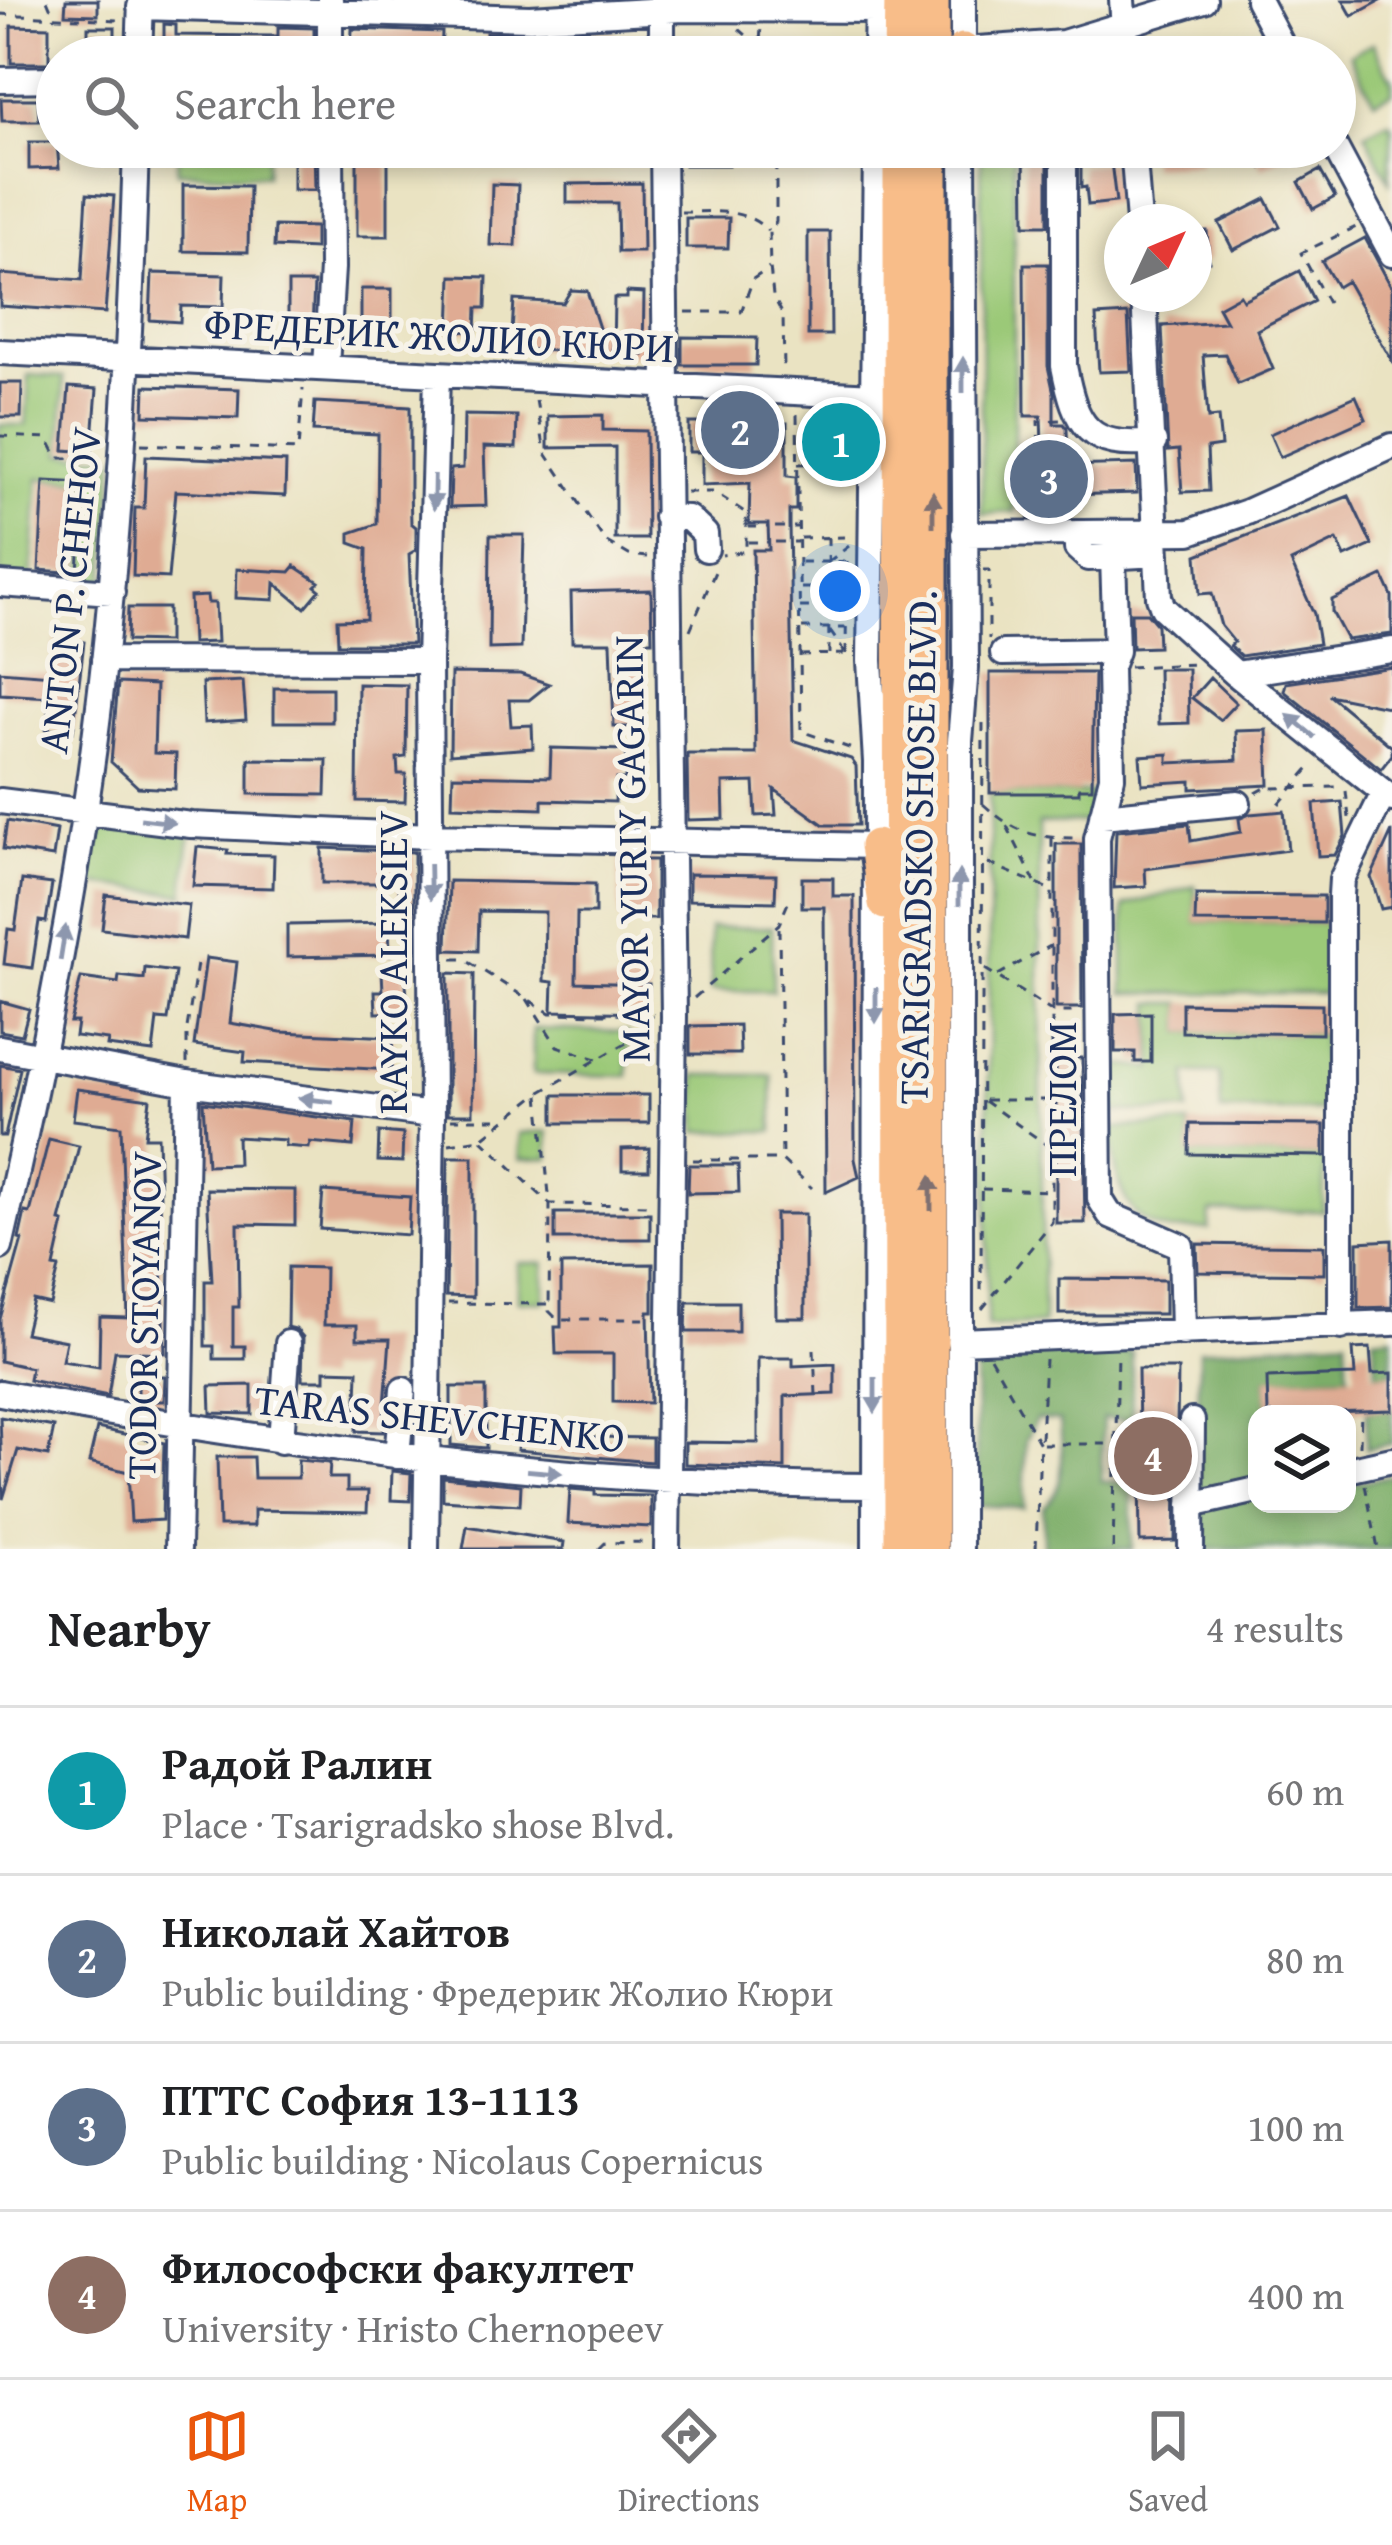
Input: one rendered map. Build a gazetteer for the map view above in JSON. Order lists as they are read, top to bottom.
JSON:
{
  "streets": {
    "highway": ["TSARIGRADSKO SHOSE BLVD."],
    "street": [
      "ФРЕДЕРИК ЖОЛИО КЮРИ",
      "ANTON P. CHEHOV",
      "MAYOR YURIY GAGARIN",
      "RAYKO ALEKSIEV",
      "ПРЕЛОМ",
      "TODOR STOYANOV",
      "TARAS SHEVCHENKO"
    ]
  },
  "crossings": [
    ["ФРЕДЕРИК ЖОЛИО КЮРИ", "ANTON P. CHEHOV"],
    ["ФРЕДЕРИК ЖОЛИО КЮРИ", "TSARIGRADSKO SHOSE BLVD."],
    ["ФРЕДЕРИК ЖОЛИО КЮРИ", "MAYOR YURIY GAGARIN"],
    ["ФРЕДЕРИК ЖОЛИО КЮРИ", "RAYKO ALEKSIEV"],
    ["TSARIGRADSKO SHOSE BLVD.", "TARAS SHEVCHENKO"],
    ["MAYOR YURIY GAGARIN", "TARAS SHEVCHENKO"],
    ["RAYKO ALEKSIEV", "TARAS SHEVCHENKO"],
    ["TODOR STOYANOV", "TARAS SHEVCHENKO"]
  ],
  "north": "top right",
  "page": {
    "search": "Search here",
    "pins": [
      "2",
      "1",
      "3",
      "4"
    ],
    "heading": ["Nearby", "4 results"],
    "list": [
      {
        "mark": "1",
        "name": "Радой Ралин",
        "note": "Place · Tsarigradsko shose Blvd.",
        "value": "60 m"
      },
      {
        "mark": "2",
        "name": "Николай Хайтов",
        "note": "Public building · Фредерик Жолио Кюри",
        "value": "80 m"
      },
      {
        "mark": "3",
        "name": "ПТТС София 13-1113",
        "note": "Public building · Nicolaus Copernicus",
        "value": "100 m"
      },
      {
        "mark": "4",
        "name": "Философски факултет",
        "note": "University · Hristo Chernopeev",
        "value": "400 m"
      }
    ],
    "nav": ["Map", "Directions", "Saved"]
  }
}
